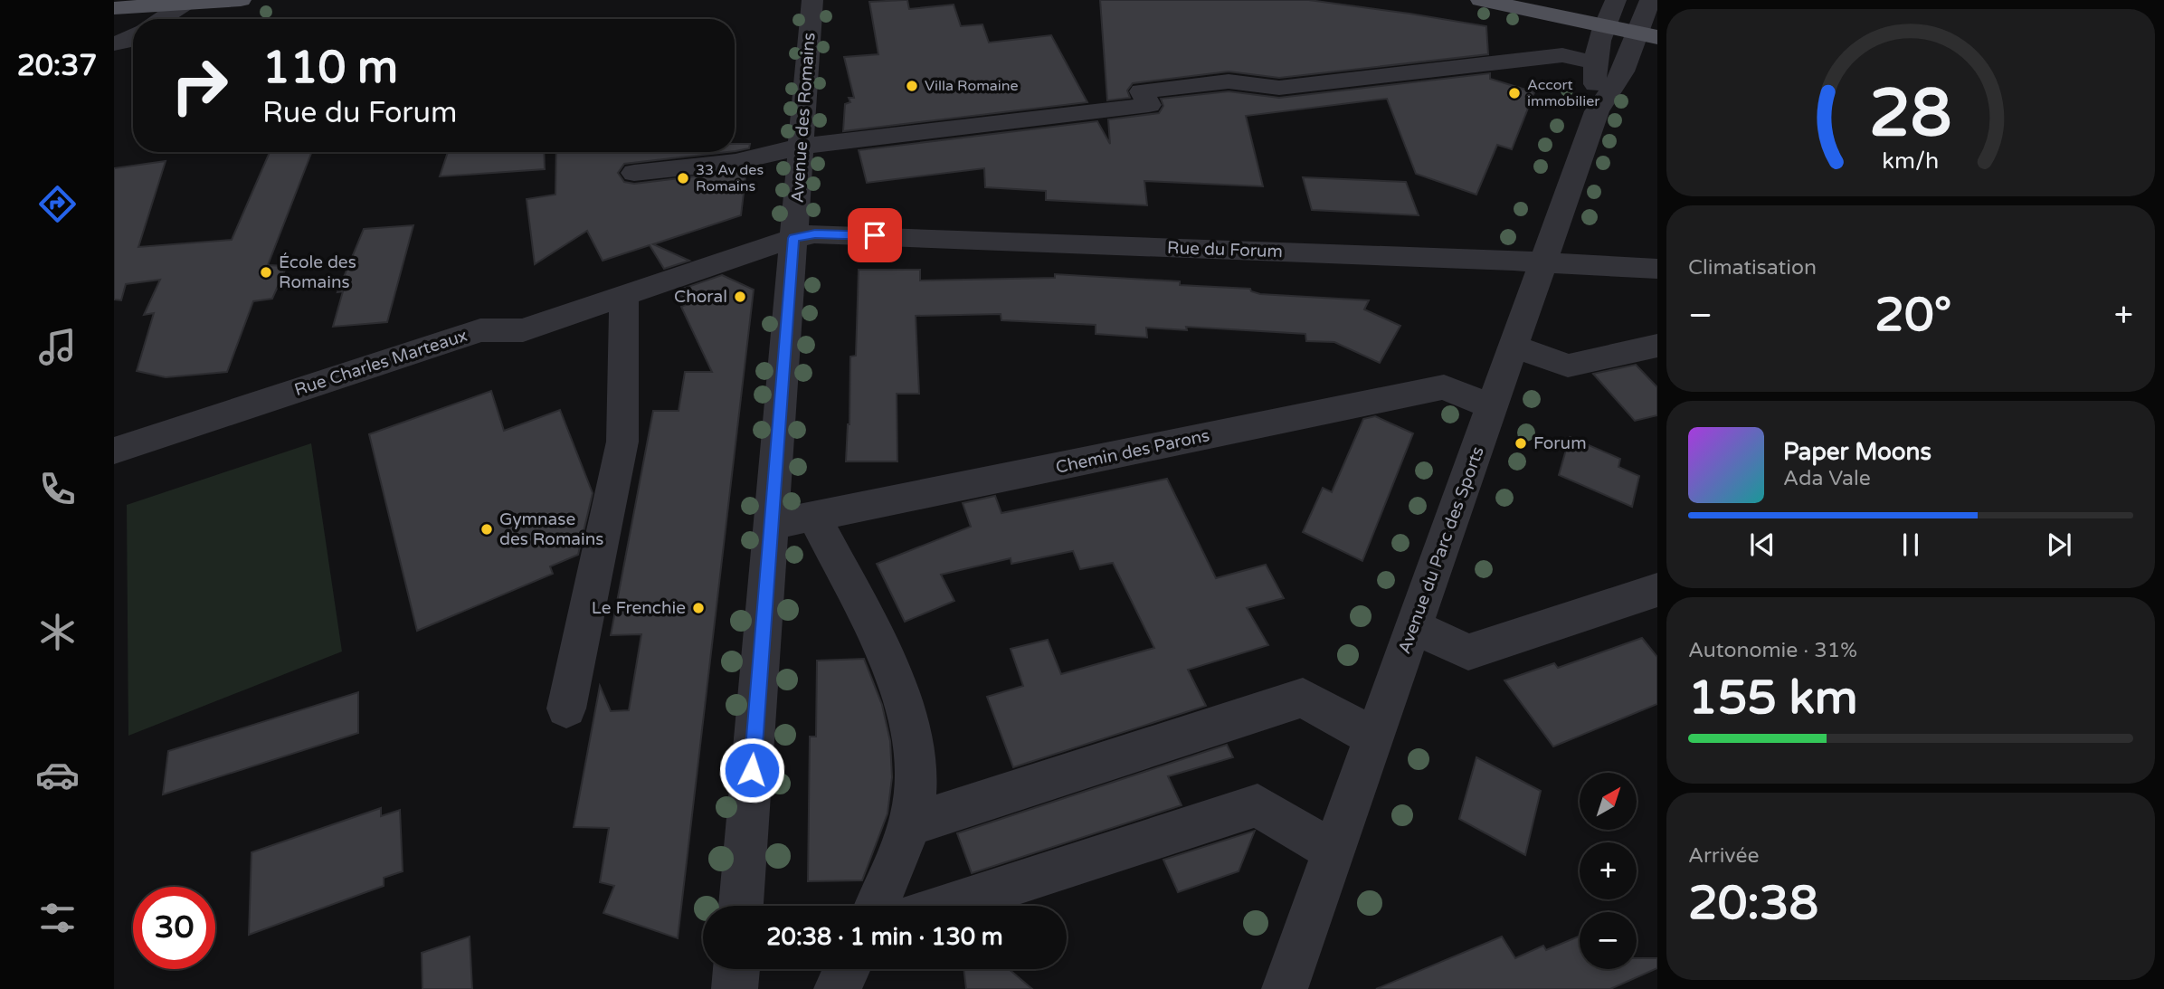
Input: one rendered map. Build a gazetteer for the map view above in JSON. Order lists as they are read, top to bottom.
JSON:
{
  "streets": {
    "street": [
      "Avenue des Romains",
      "Rue du Forum",
      "Rue Charles Marteaux",
      "Chemin des Parons",
      "Avenue du Parc des Sports"
    ]
  },
  "crossings": [
    ["Avenue des Romains", "Rue du Forum"],
    ["Avenue des Romains", "Rue Charles Marteaux"],
    ["Avenue des Romains", "Chemin des Parons"],
    ["Rue du Forum", "Rue Charles Marteaux"],
    ["Rue du Forum", "Avenue du Parc des Sports"],
    ["Chemin des Parons", "Avenue du Parc des Sports"]
  ],
  "places": [
    "Villa Romaine",
    "Accort immobilier",
    "33 Av des Romains",
    "École des Romains",
    "Choral",
    "Forum",
    "Gymnase des Romains",
    "Le Frenchie"
  ],
  "north": "top right",
  "page": {
    "tabs": "20:37",
    "turn": ["110 m", "Rue du Forum"],
    "tile": [
      "Climatisation",
      ["Autonomie · 31%", "155 km"],
      ["Arrivée", "20:38"]
    ],
    "heat": ["−", "20°", "+"],
    "song": ["Paper Moons", "Ada Vale"],
    "map_buttons": ["+", "−"],
    "limit": "30",
    "trip": "20:38 · 1 min · 130 m",
    "gauge": ["28", "km/h"]
  }
}
